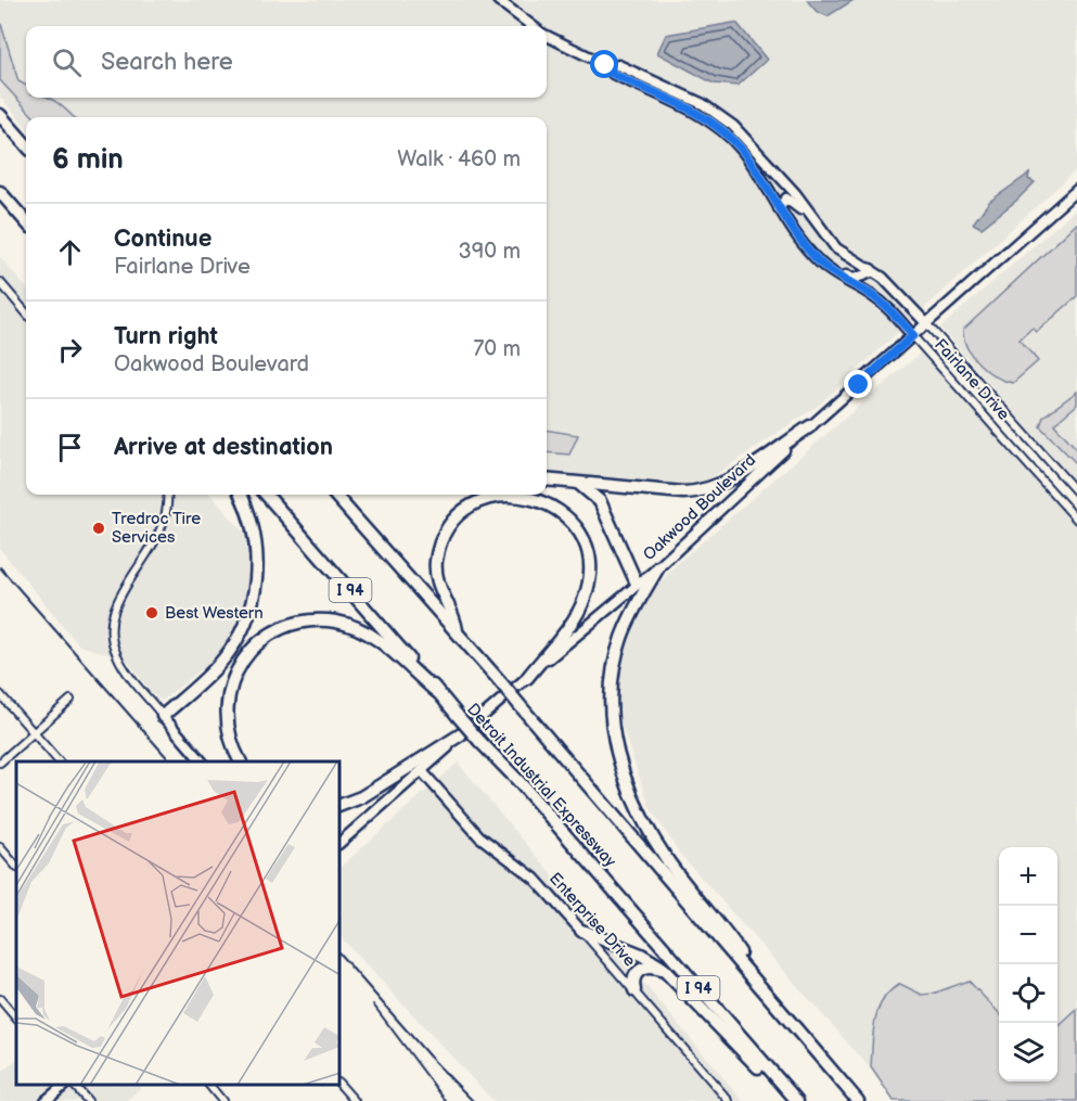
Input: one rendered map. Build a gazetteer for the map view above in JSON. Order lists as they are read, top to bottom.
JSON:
{
  "streets": {
    "highway": ["I 94", "Detroit Industrial Expressway"],
    "main road": ["Fairlane Drive", "Oakwood Boulevard", "Enterprise Drive"]
  },
  "crossings": [
    ["Fairlane Drive", "Oakwood Boulevard"],
    ["Oakwood Boulevard", "Enterprise Drive"]
  ],
  "places": ["Tredroc Tire Services", "Best Western"],
  "page": {
    "search": "Search here",
    "heading": ["6 min", "Walk · 460 m"],
    "list": [
      ["Continue", "Fairlane Drive", "390 m"],
      ["Turn right", "Oakwood Boulevard", "70 m"],
      "Arrive at destination"
    ],
    "map_buttons": ["+", "−"]
  }
}
